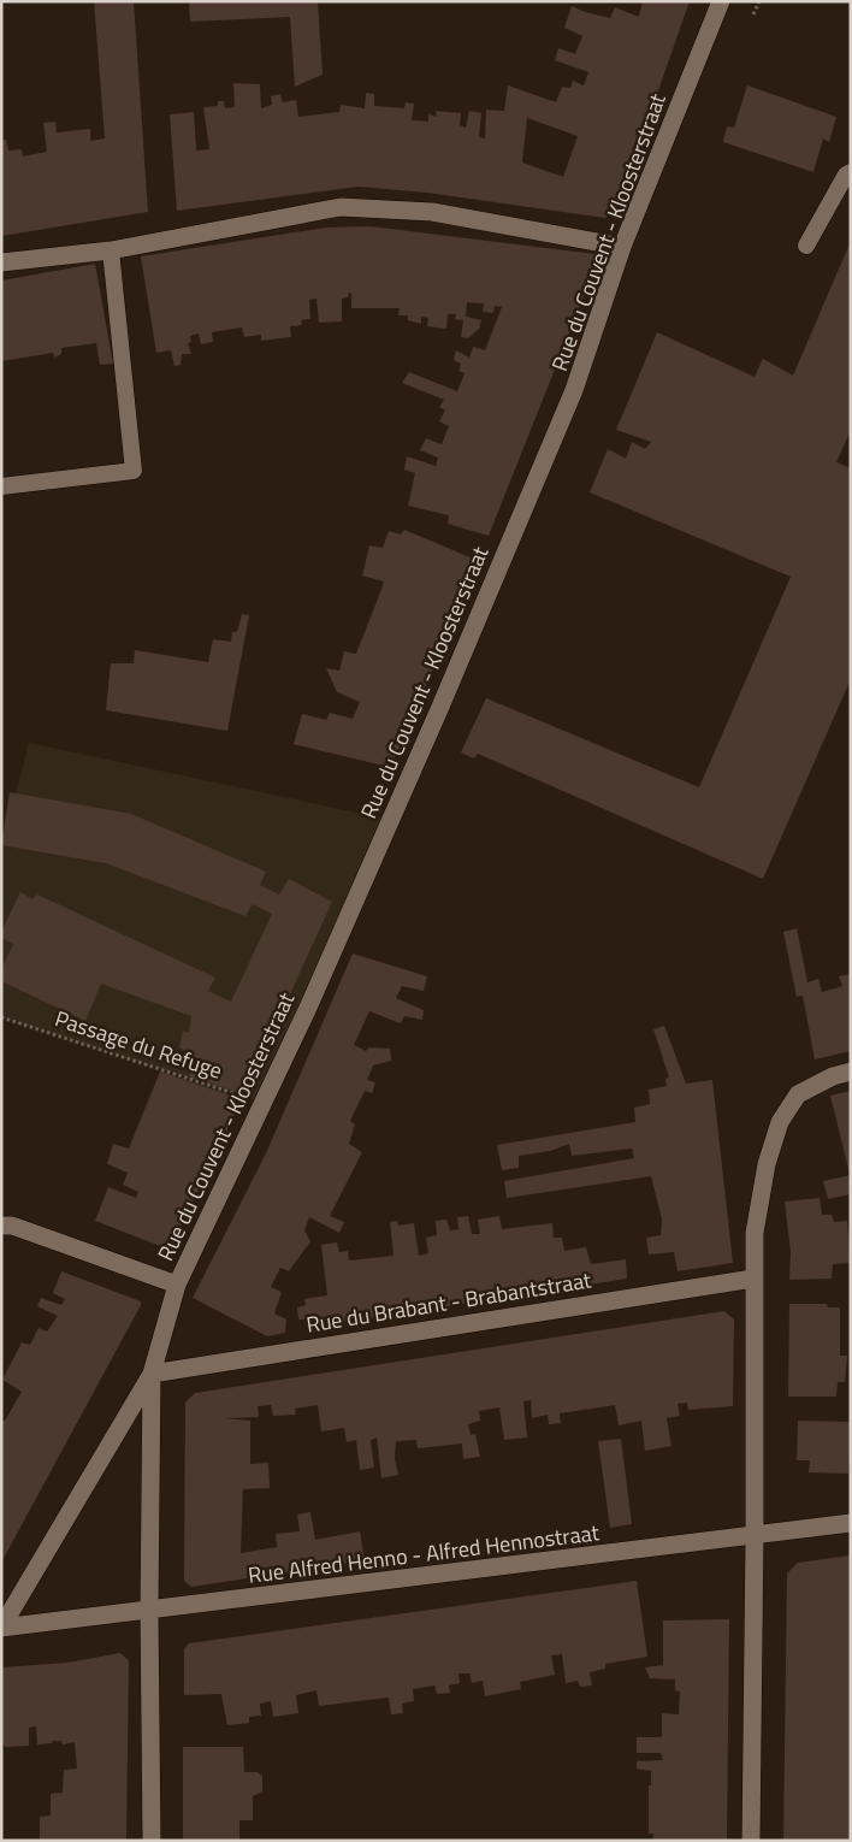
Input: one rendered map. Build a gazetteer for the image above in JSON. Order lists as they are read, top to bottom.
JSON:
{
  "streets": {
    "street": ["Rue du Couvent - Kloosterstraat", "Rue du Brabant - Brabantstraat", "Rue Alfred Henno - Alfred Hennostraat"],
    "path": ["Passage du Refuge"]
  },
  "crossings": [
    ["Rue du Couvent - Kloosterstraat", "Passage du Refuge"],
    ["Rue du Couvent - Kloosterstraat", "Rue du Brabant - Brabantstraat"],
    ["Rue du Couvent - Kloosterstraat", "Rue Alfred Henno - Alfred Hennostraat"]
  ]
}
